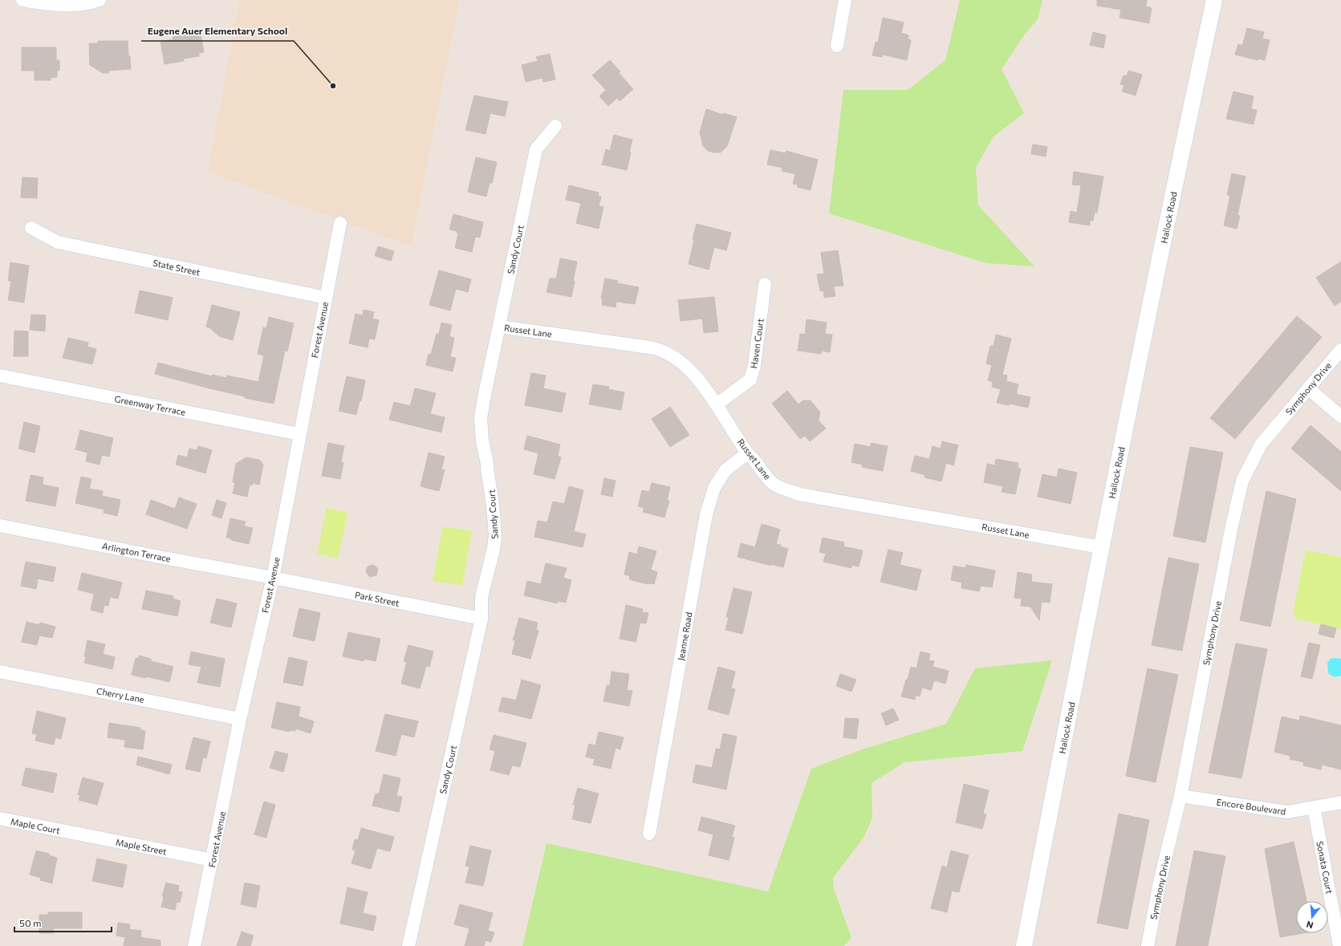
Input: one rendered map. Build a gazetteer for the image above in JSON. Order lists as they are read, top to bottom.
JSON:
{
  "streets": {
    "street": [
      "Hallock Road",
      "Sandy Court",
      "State Street",
      "Forest Avenue",
      "Russet Lane",
      "Haven Court",
      "Symphony Drive",
      "Greenway Terrace",
      "Arlington Terrace",
      "Park Street",
      "Jeanne Road",
      "Cherry Lane",
      "Encore Boulevard",
      "Maple Court",
      "Maple Street",
      "Sonata Court"
    ]
  },
  "crossings": [
    ["Hallock Road", "Russet Lane"],
    ["Sandy Court", "Russet Lane"],
    ["Sandy Court", "Park Street"],
    ["State Street", "Forest Avenue"],
    ["Forest Avenue", "Greenway Terrace"],
    ["Forest Avenue", "Arlington Terrace"],
    ["Forest Avenue", "Park Street"],
    ["Forest Avenue", "Cherry Lane"],
    ["Forest Avenue", "Maple Street"],
    ["Russet Lane", "Haven Court"],
    ["Russet Lane", "Jeanne Road"],
    ["Symphony Drive", "Encore Boulevard"],
    ["Arlington Terrace", "Park Street"],
    ["Encore Boulevard", "Sonata Court"],
    ["Maple Court", "Maple Street"]
  ],
  "places": ["Eugene Auer Elementary School"],
  "scale_bar": "50 m",
  "north": "bottom"
}
